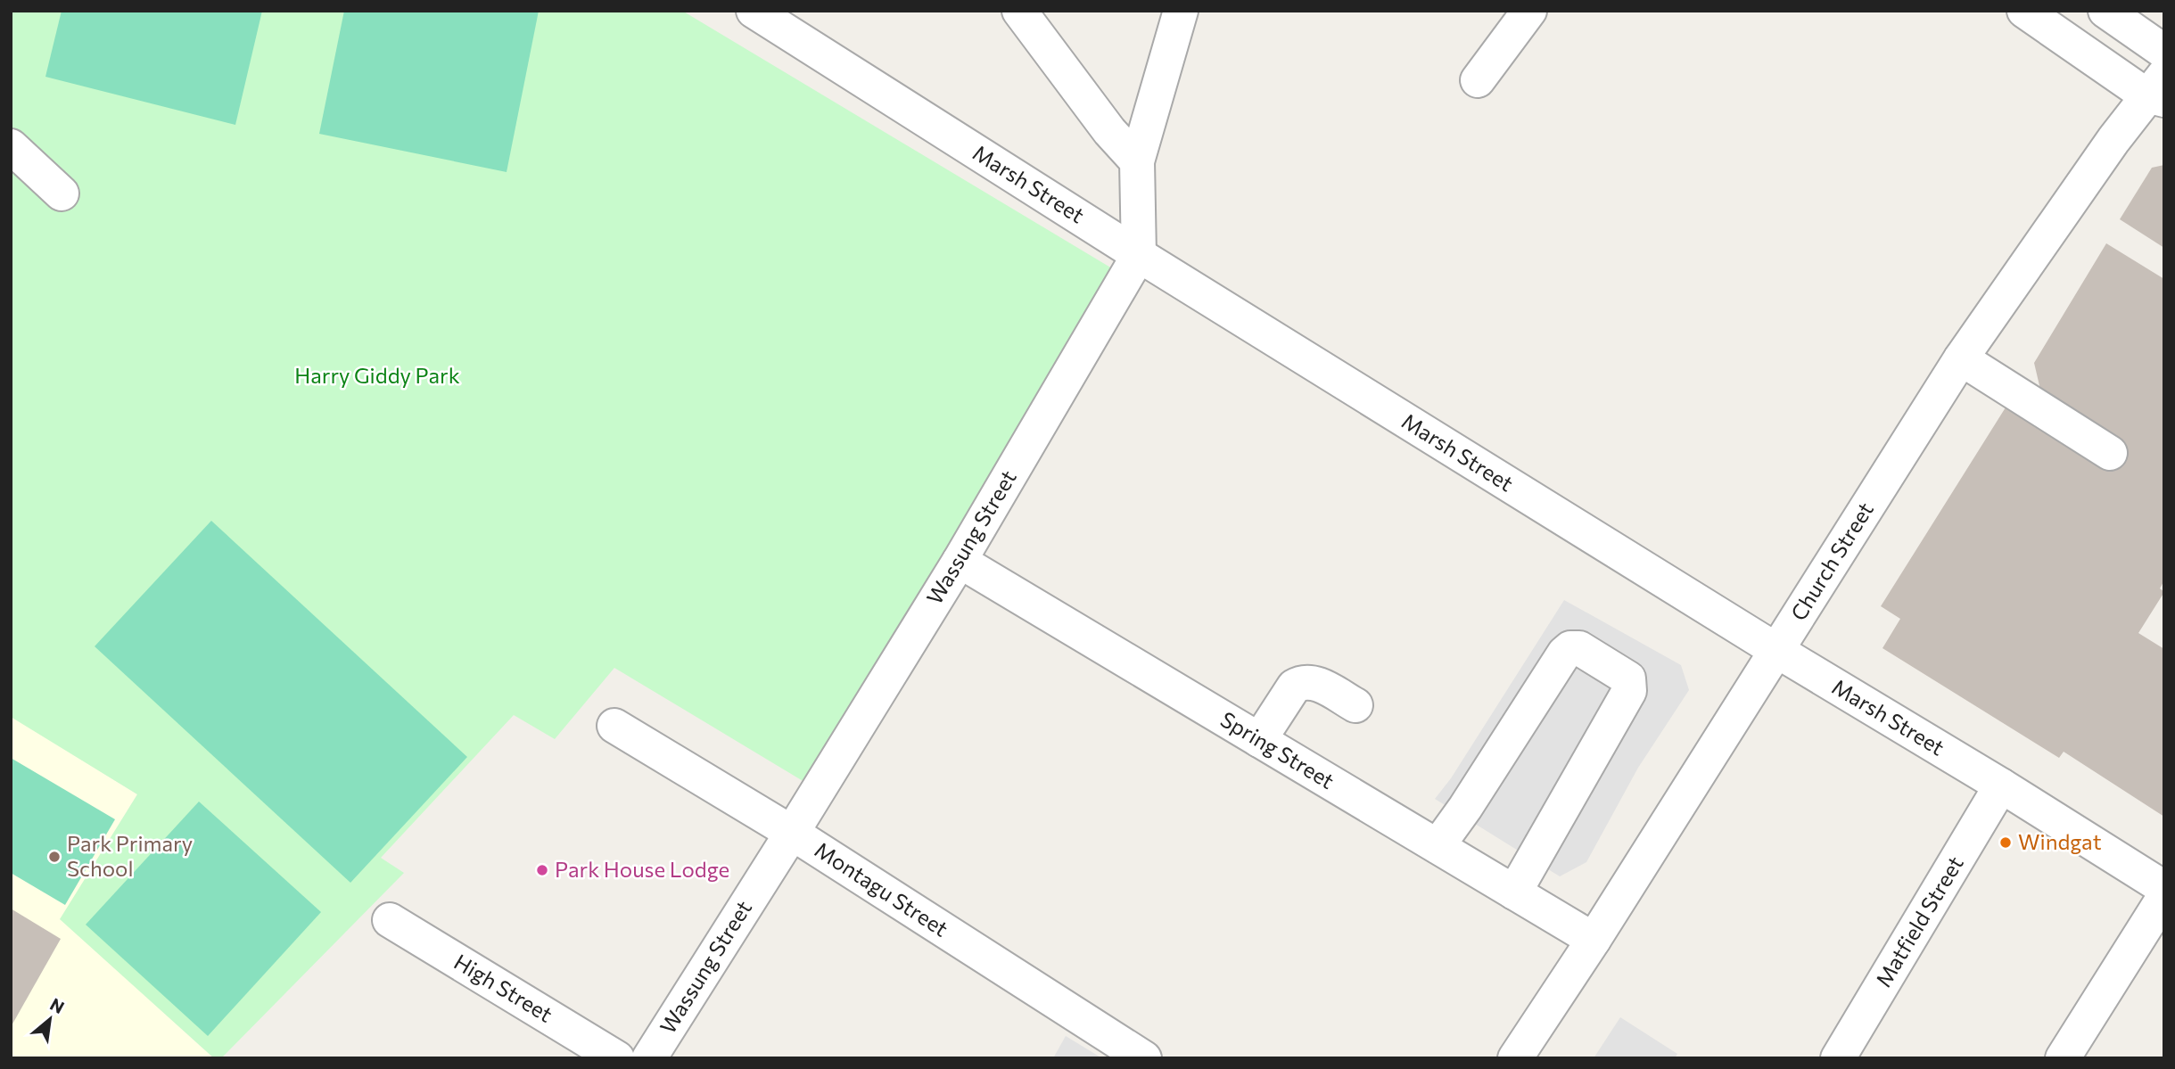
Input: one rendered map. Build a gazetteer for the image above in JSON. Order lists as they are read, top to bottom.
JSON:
{
  "streets": {
    "street": [
      "Marsh Street",
      "Wassung Street",
      "Church Street",
      "Spring Street",
      "Montagu Street",
      "Matfield Street",
      "High Street"
    ]
  },
  "crossings": [
    ["Marsh Street", "Wassung Street"],
    ["Marsh Street", "Church Street"],
    ["Marsh Street", "Matfield Street"],
    ["Wassung Street", "Spring Street"],
    ["Wassung Street", "Montagu Street"],
    ["Church Street", "Spring Street"]
  ],
  "parks": ["Harry Giddy Park"],
  "places": ["Windgat", "Park Primary School", "Park House Lodge"],
  "north": "top right"
}
